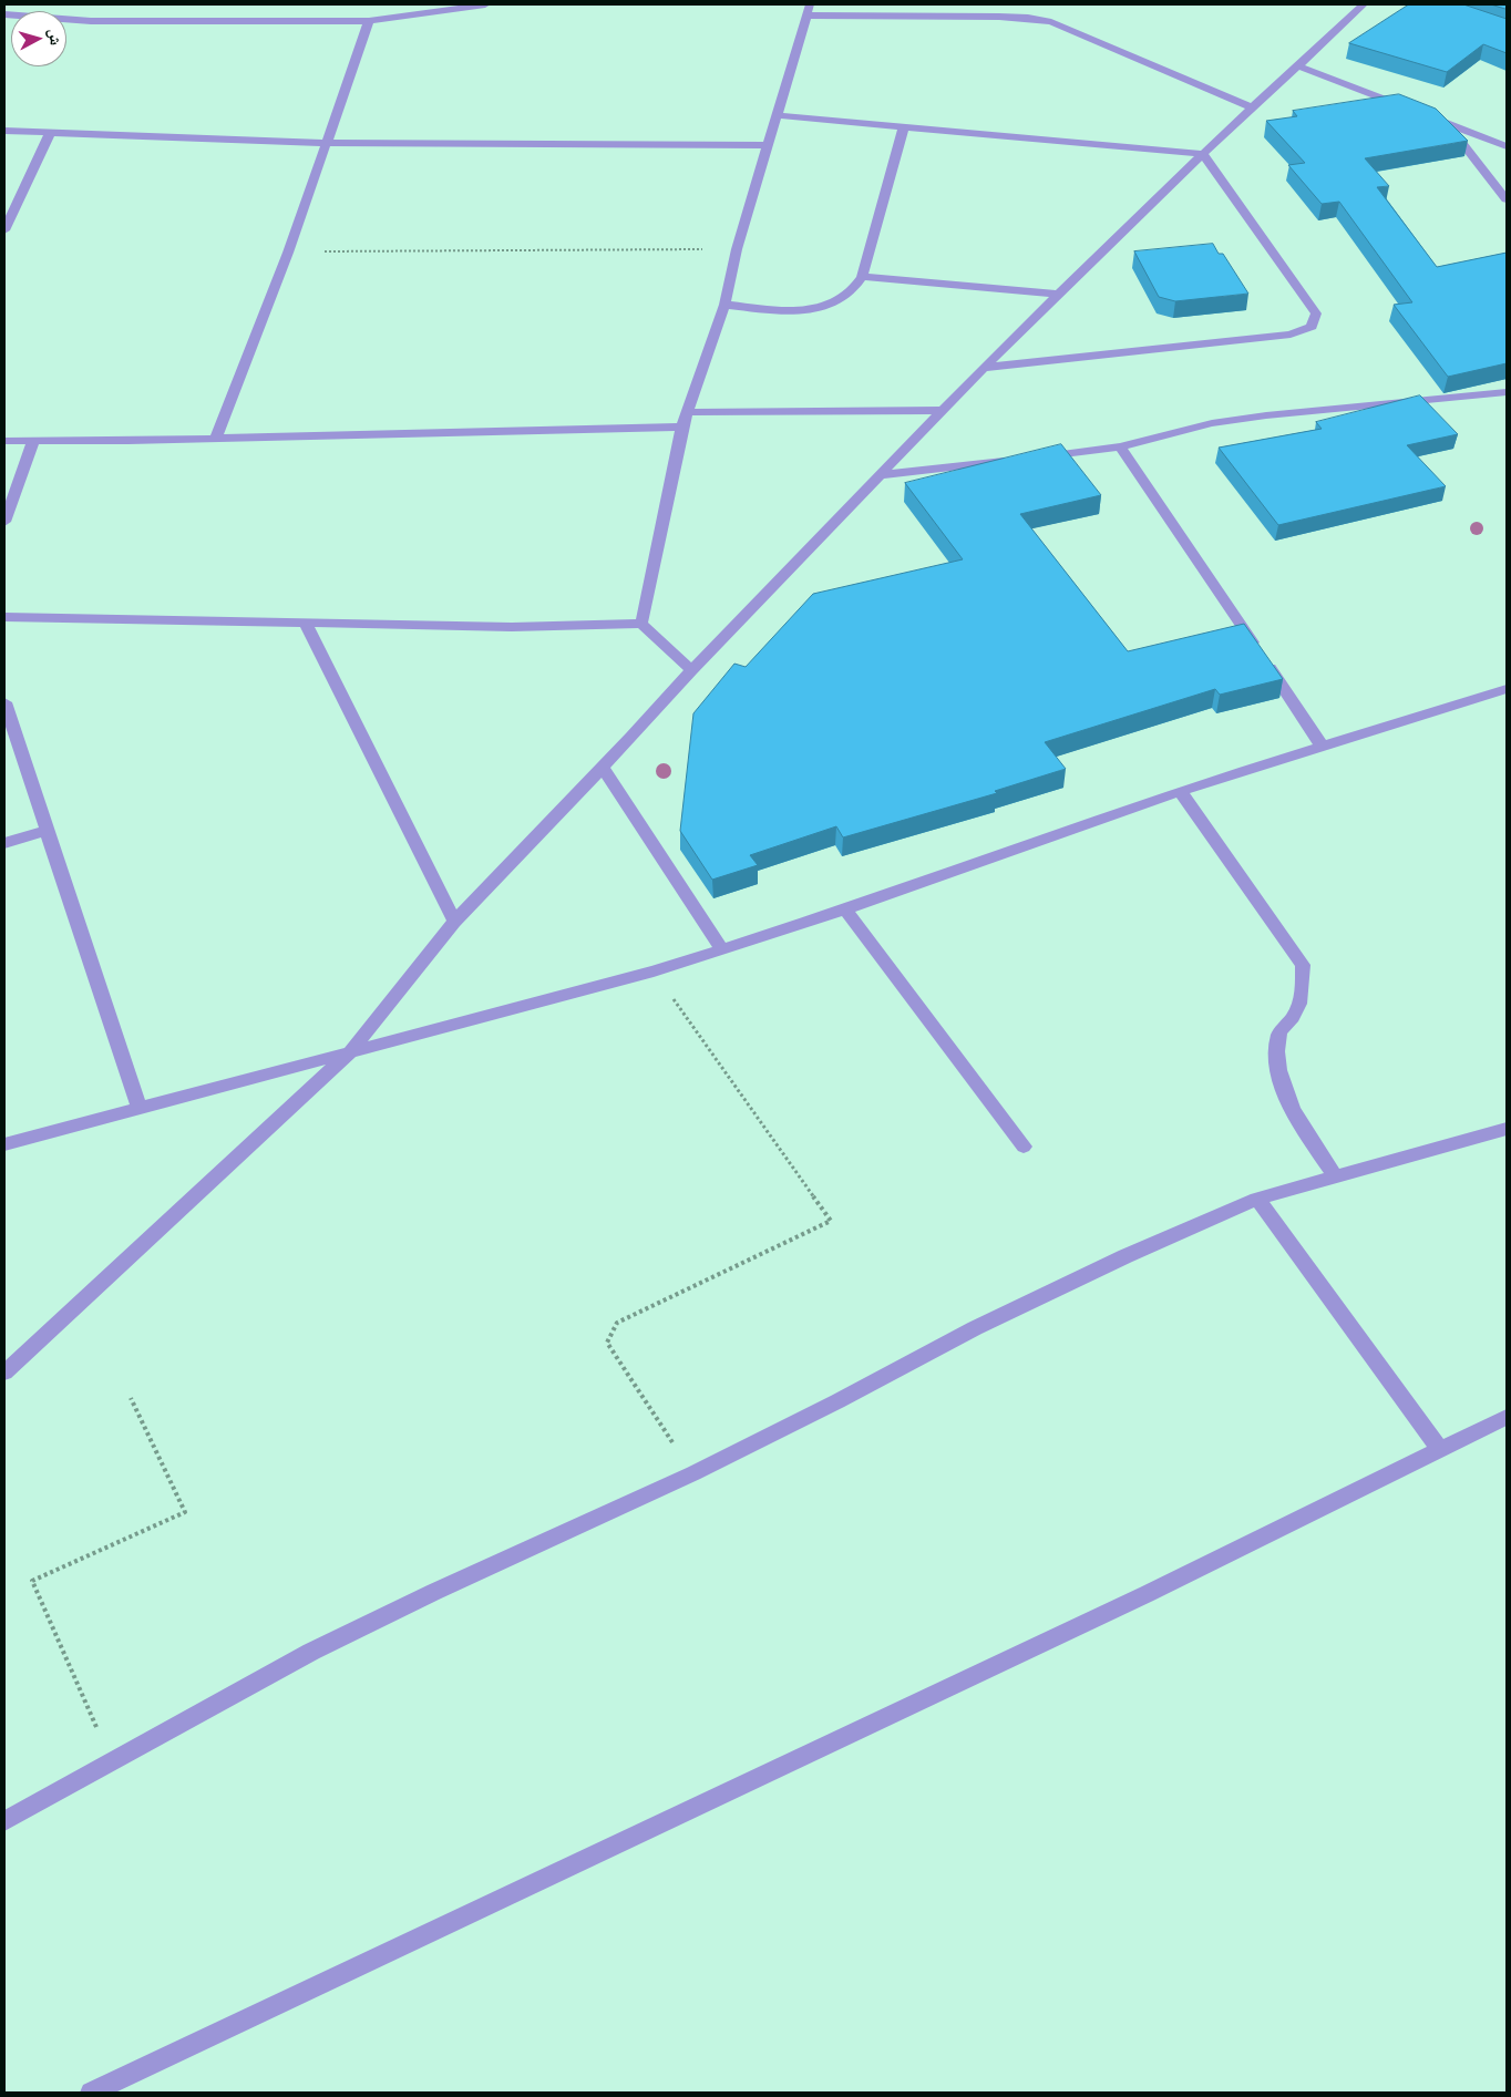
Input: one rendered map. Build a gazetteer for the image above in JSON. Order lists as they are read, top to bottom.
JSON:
{
  "north": "right"
}
